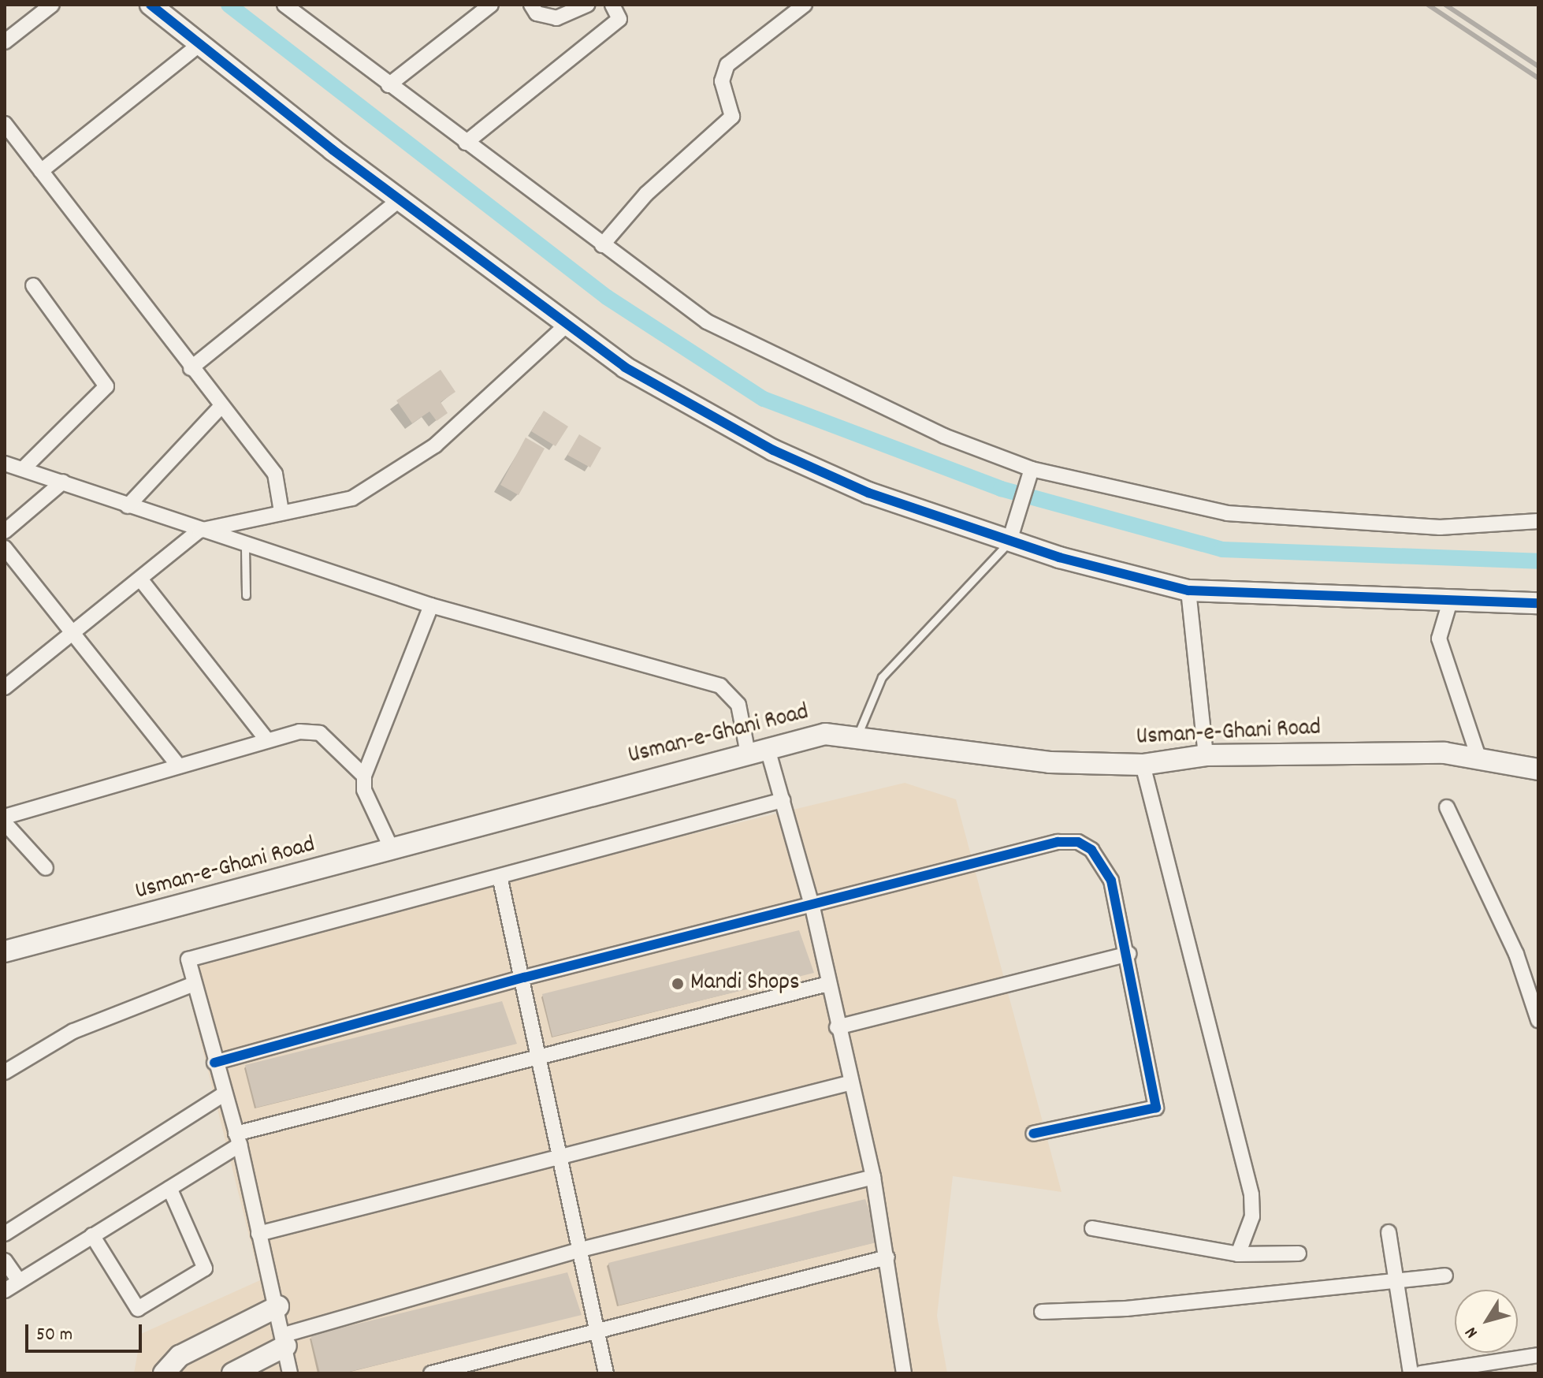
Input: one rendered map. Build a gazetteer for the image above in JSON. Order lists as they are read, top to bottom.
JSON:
{
  "streets": {
    "street": ["Usman-e-Ghani Road"]
  },
  "places": ["Mandi Shops"],
  "scale_bar": "50 m",
  "north": "bottom left"
}
